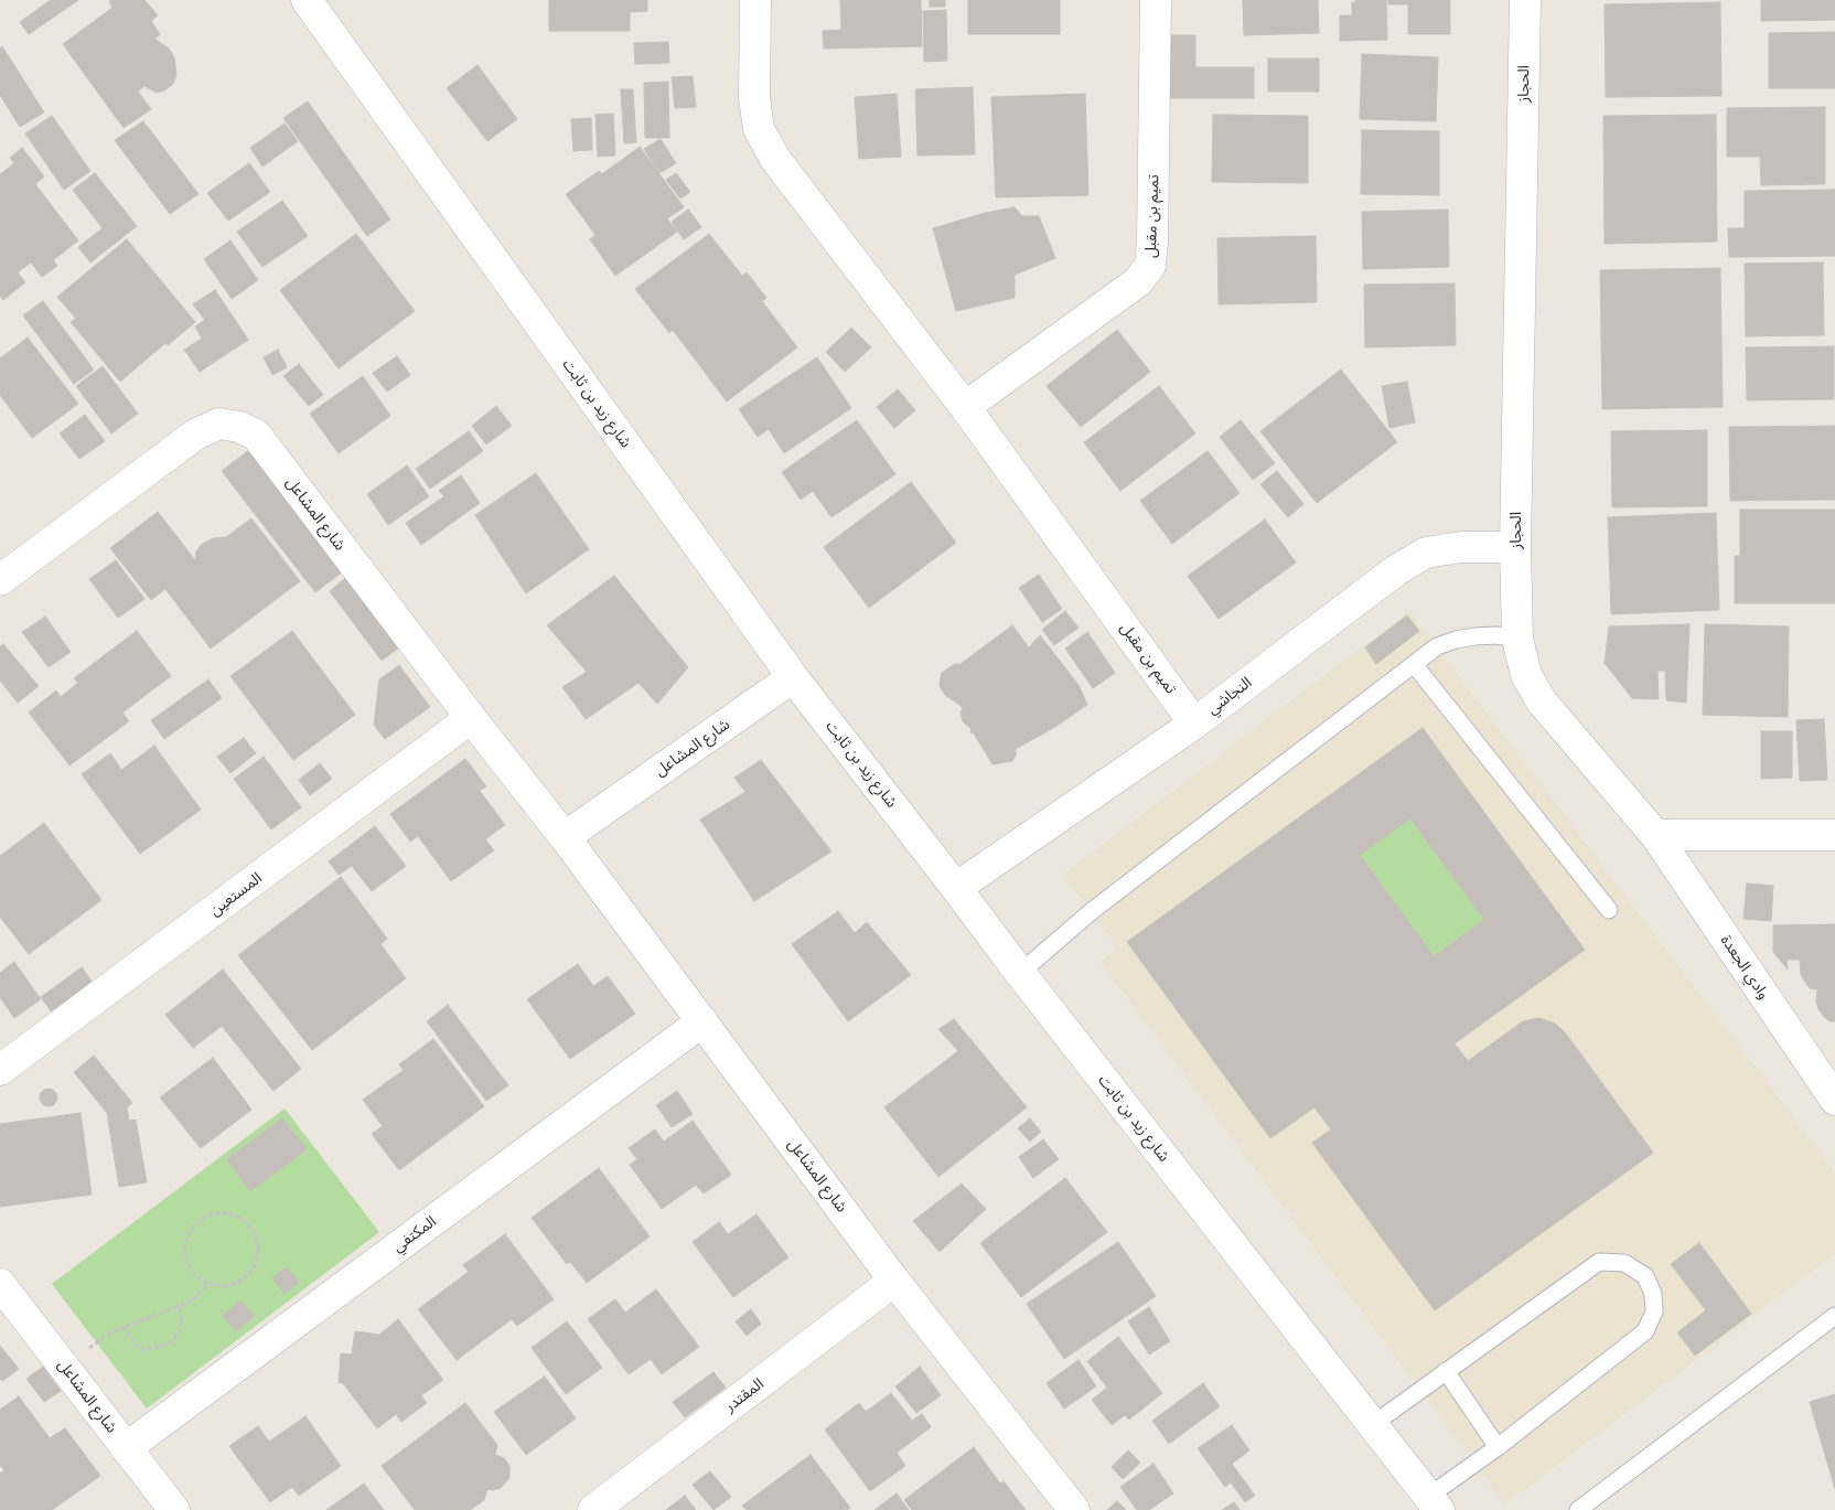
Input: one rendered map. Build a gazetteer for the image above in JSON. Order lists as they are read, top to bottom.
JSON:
{
  "streets": {
    "street": [
      "الحجاز",
      "تميم بن مقبل",
      "شارع زيد بن ثابت",
      "شارع المشاعل",
      "النجاشي",
      "المستعين",
      "وادي الجعدة",
      "المكتفي",
      "المقتدر"
    ]
  },
  "crossings": [
    ["الحجاز", "النجاشي"],
    ["الحجاز", "وادي الجعدة"],
    ["تميم بن مقبل", "النجاشي"],
    ["شارع زيد بن ثابت", "شارع المشاعل"],
    ["شارع زيد بن ثابت", "النجاشي"],
    ["شارع المشاعل", "المستعين"],
    ["شارع المشاعل", "المكتفي"],
    ["شارع المشاعل", "المقتدر"]
  ]
}
